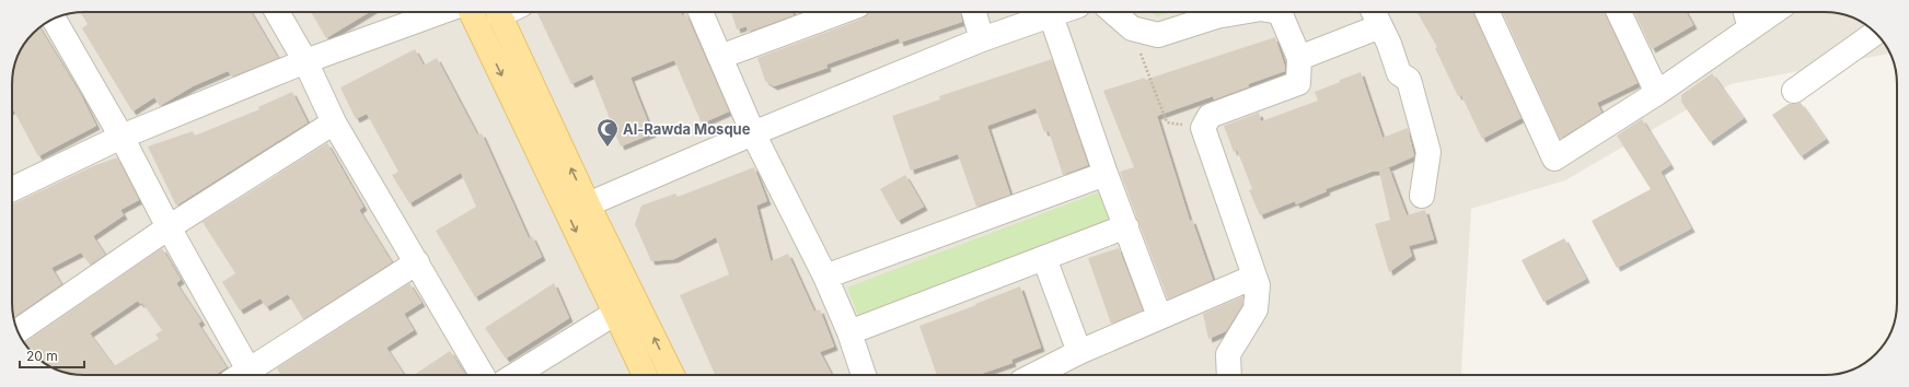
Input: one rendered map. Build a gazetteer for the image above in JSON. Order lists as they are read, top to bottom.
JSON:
{
  "places": {
    "mosque": ["Al-Rawda Mosque"]
  },
  "scale_bar": "20 m"
}
